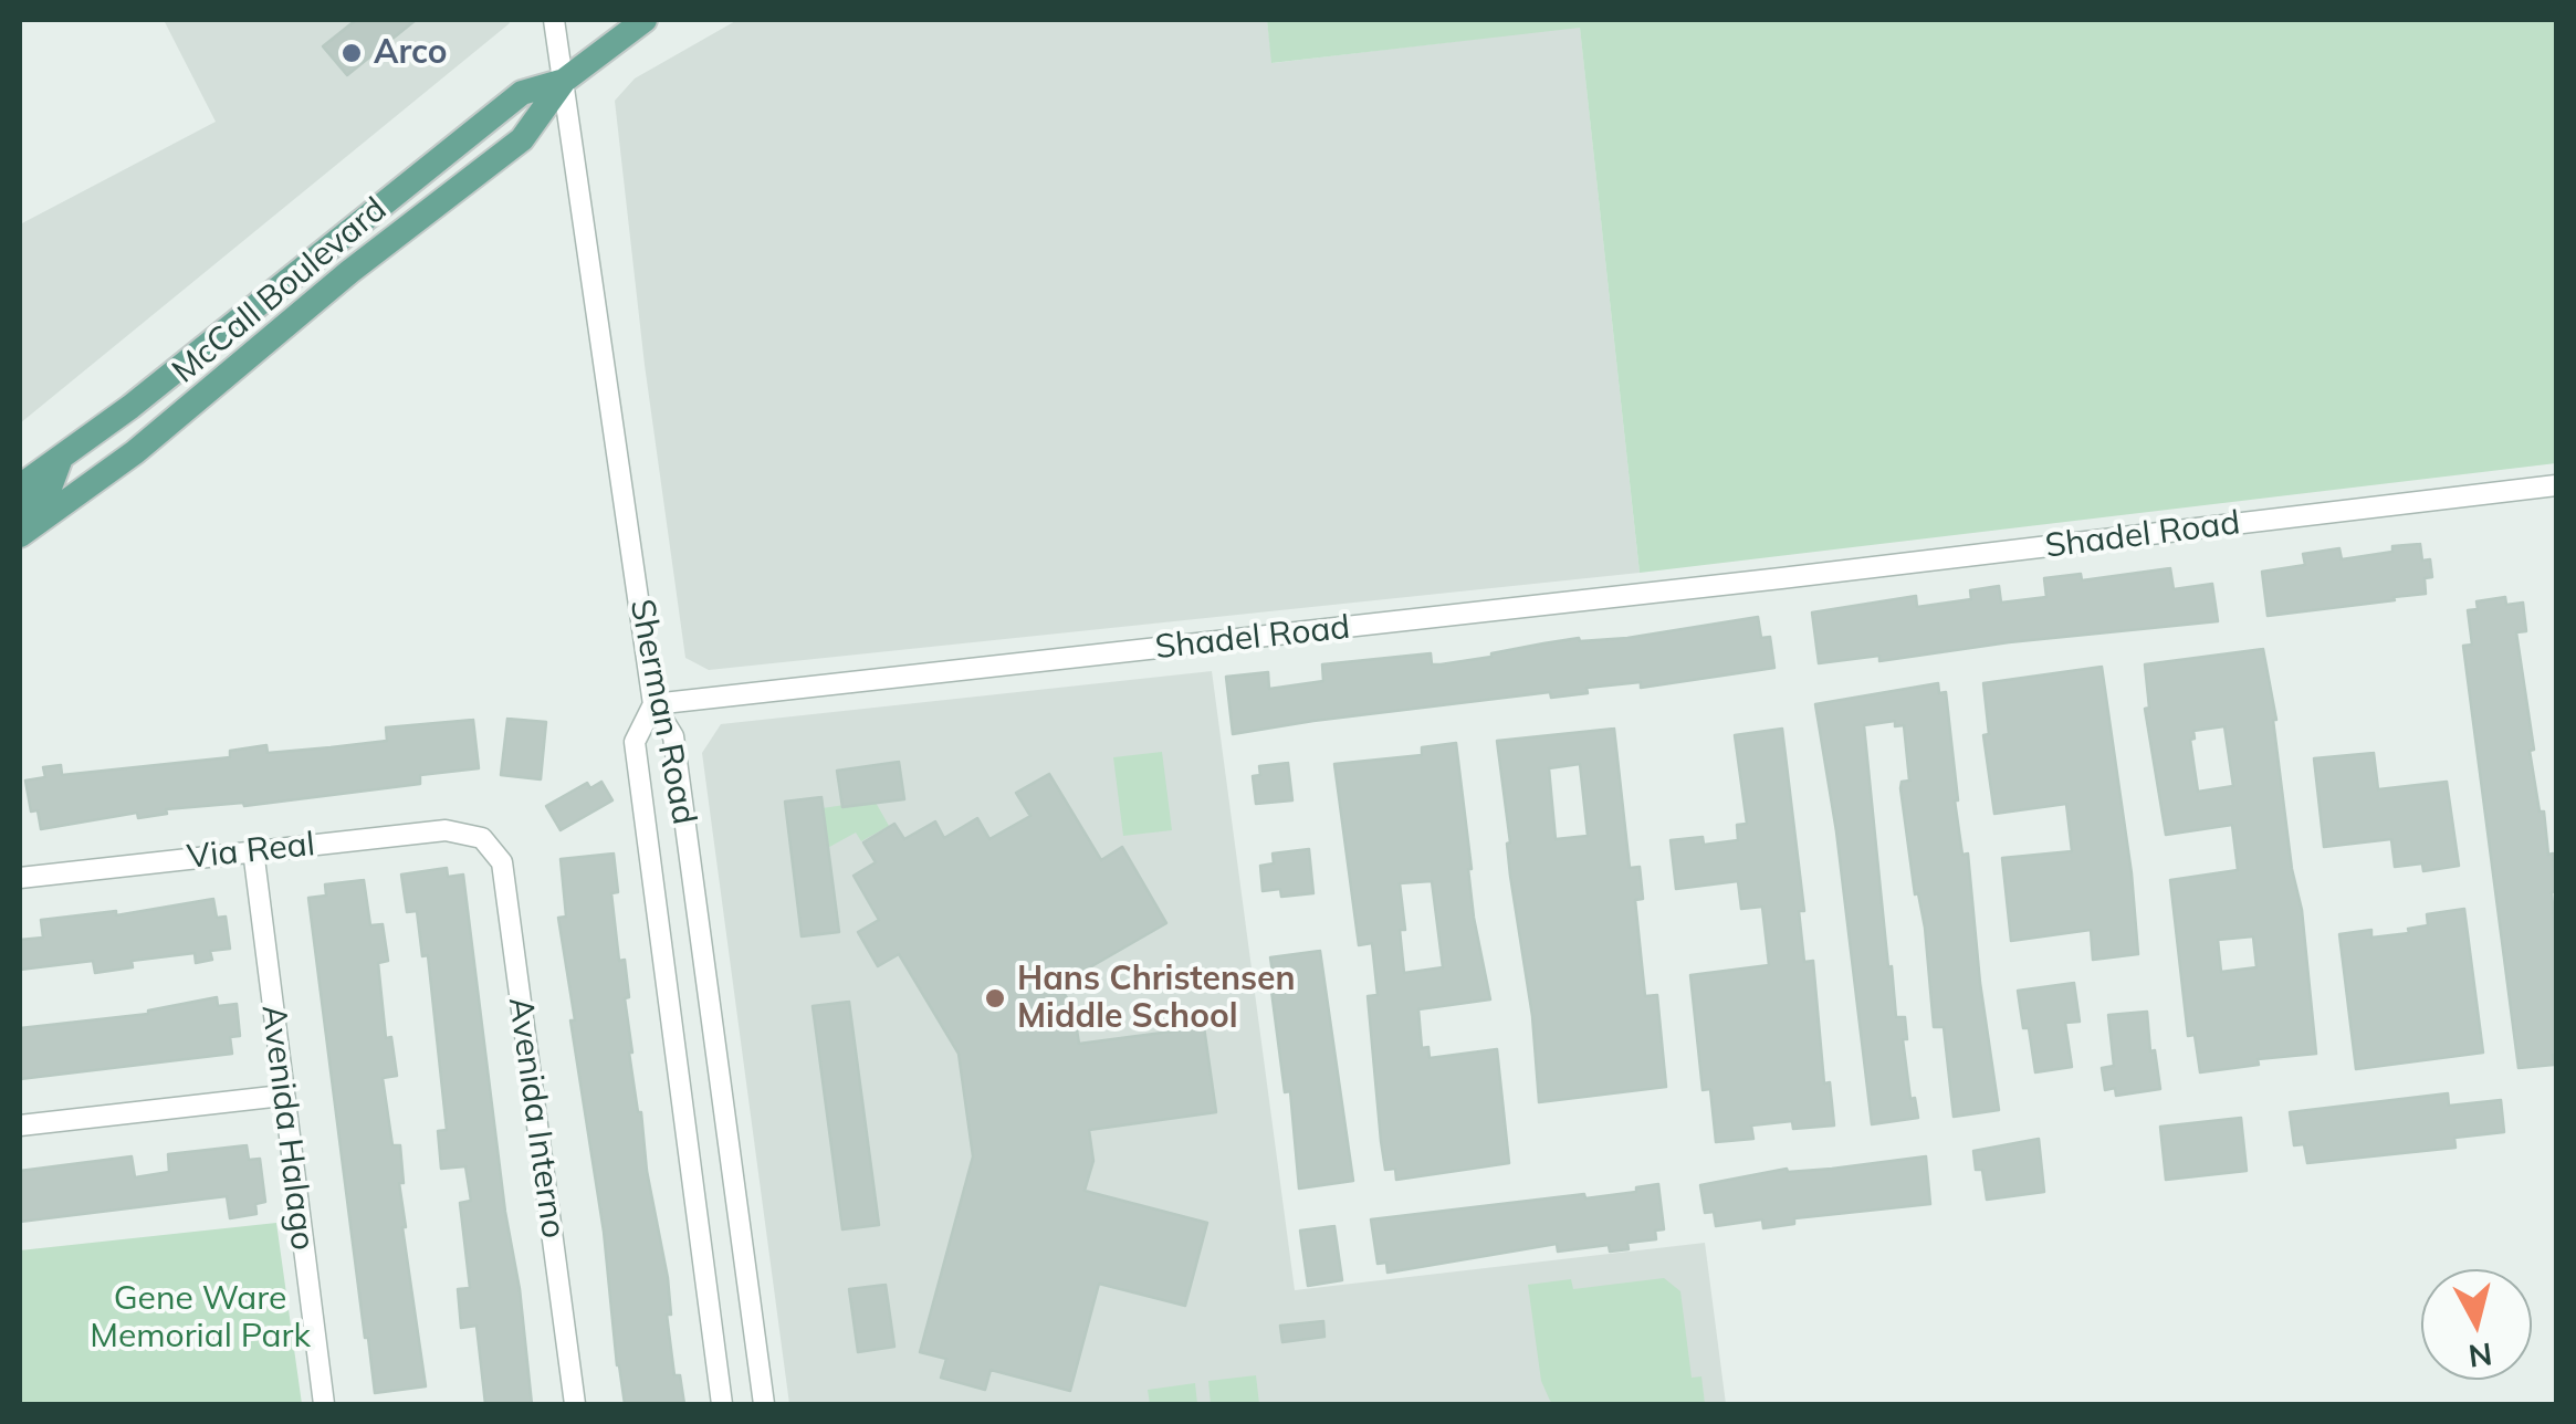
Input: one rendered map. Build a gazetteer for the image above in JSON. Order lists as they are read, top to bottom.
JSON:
{
  "streets": {
    "main road": ["McCall Boulevard"],
    "street": [
      "Shadel Road",
      "Sherman Road",
      "Via Real",
      "Avenida Interno",
      "Avenida Halago"
    ]
  },
  "crossings": [
    ["McCall Boulevard", "Sherman Road"],
    ["Shadel Road", "Sherman Road"],
    ["Via Real", "Avenida Interno"],
    ["Via Real", "Avenida Halago"]
  ],
  "parks": ["Gene Ware Memorial Park"],
  "places": ["Arco", "Hans Christensen Middle School"],
  "north": "bottom"
}
